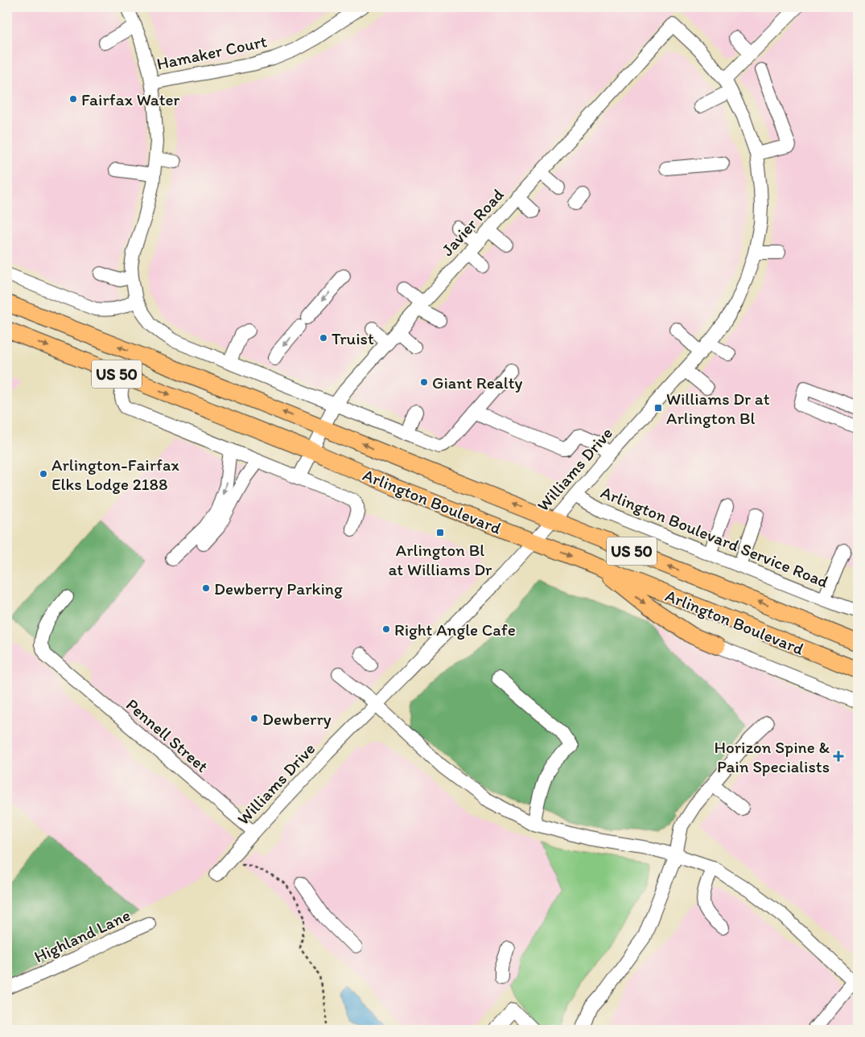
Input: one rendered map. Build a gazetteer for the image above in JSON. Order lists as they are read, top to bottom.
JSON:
{
  "streets": {
    "main road": ["US 50", "Arlington Boulevard"],
    "street": [
      "Hamaker Court",
      "Javier Road",
      "Williams Drive",
      "Arlington Boulevard Service Road",
      "Pennell Street",
      "Highland Lane"
    ]
  },
  "crossings": [
    ["Javier Road", "Williams Drive"],
    ["Javier Road", "Arlington Boulevard"],
    ["Williams Drive", "Arlington Boulevard"],
    ["Williams Drive", "Arlington Boulevard Service Road"],
    ["Williams Drive", "Pennell Street"]
  ],
  "places": {
    "other": [
      "Fairfax Water",
      "Truist",
      "Giant Realty",
      "Arlington-Fairfax Elks Lodge 2188",
      "Dewberry Parking",
      "Right Angle Cafe",
      "Dewberry"
    ],
    "transit": ["Williams Dr at Arlington Bl", "Arlington Bl at Williams Dr"],
    "health": ["Horizon Spine & Pain Specialists"]
  }
}
